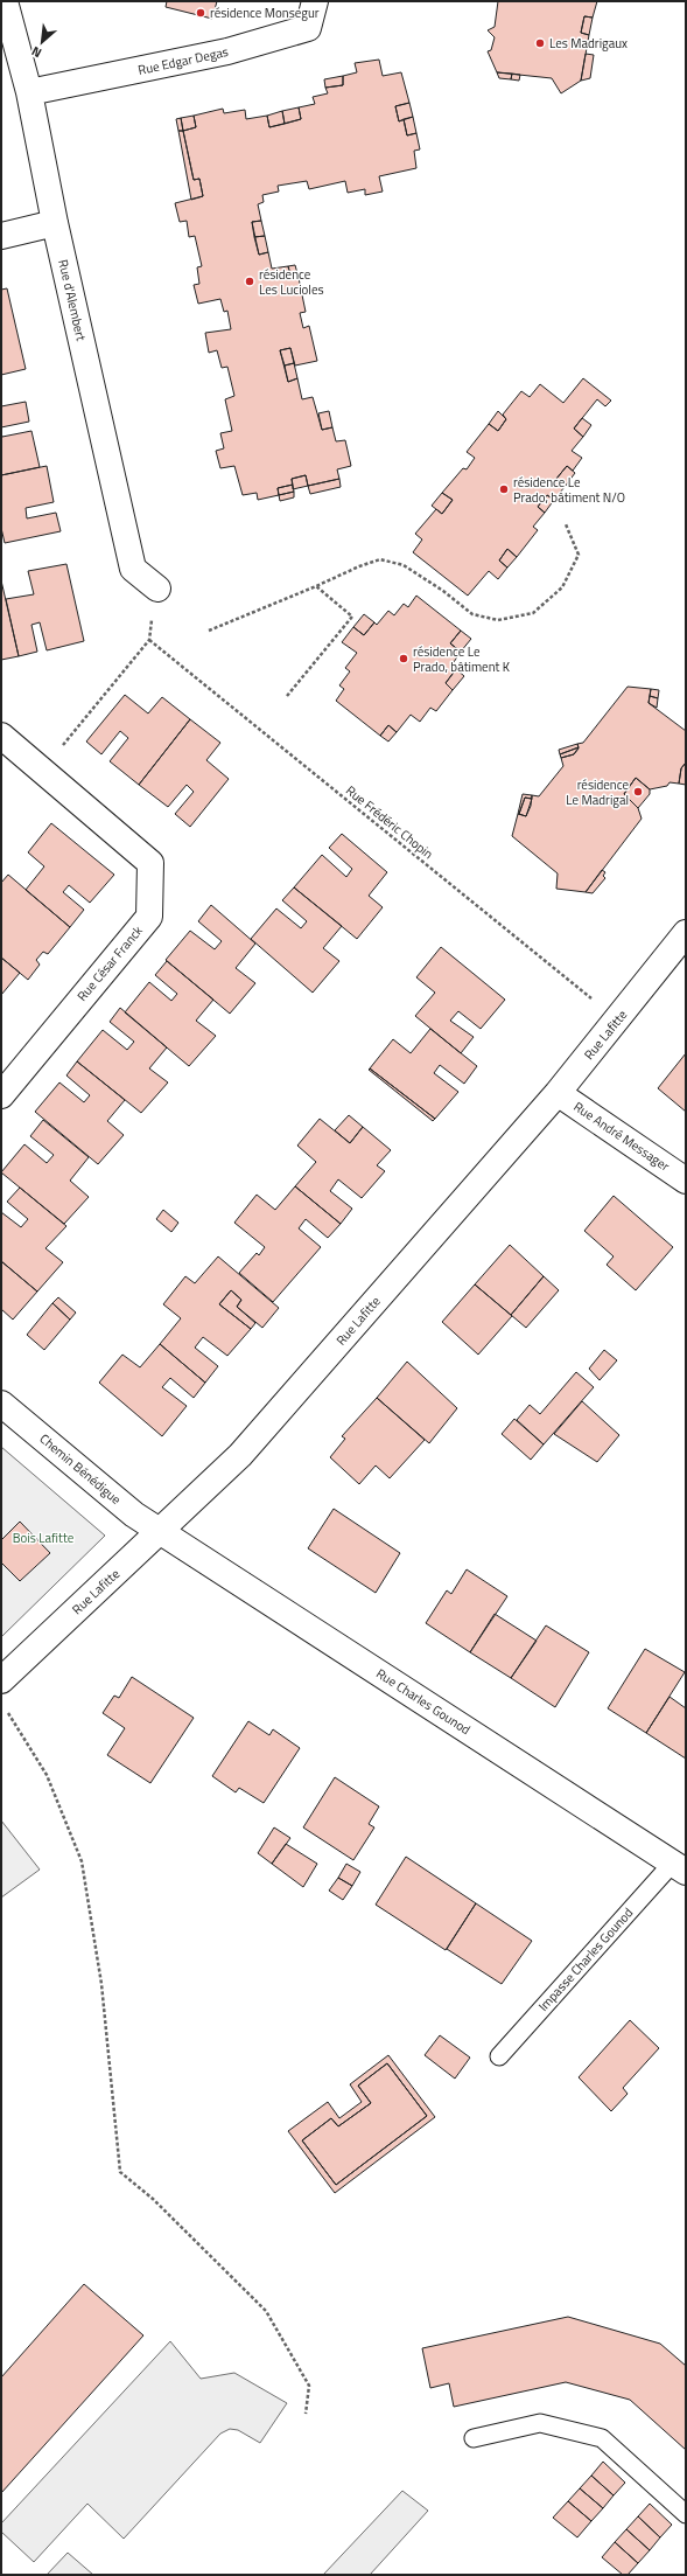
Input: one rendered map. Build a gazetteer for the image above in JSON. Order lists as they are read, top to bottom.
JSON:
{
  "streets": {
    "street": [
      "Rue Edgar Degas",
      "Rue d'Alembert",
      "Rue César Franck",
      "Rue Lafitte",
      "Rue André Messager",
      "Chemin Bénédigue",
      "Rue Charles Gounod"
    ],
    "lane": ["Impasse Charles Gounod"],
    "path": ["Rue Frédéric Chopin"]
  },
  "crossings": [
    ["Rue Edgar Degas", "Rue d'Alembert"],
    ["Rue Frédéric Chopin", "Rue Lafitte"],
    ["Rue Lafitte", "Rue André Messager"],
    ["Rue Lafitte", "Chemin Bénédigue"],
    ["Rue Lafitte", "Rue Charles Gounod"],
    ["Chemin Bénédigue", "Rue Charles Gounod"],
    ["Rue Charles Gounod", "Impasse Charles Gounod"]
  ],
  "parks": ["Bois Lafitte"],
  "places": [
    "résidence Monsegur",
    "Les Madrigaux",
    "résidence Les Lucioles",
    "résidence Le Prado, bâtiment N/O",
    "résidence Le Prado, bâtiment K",
    "résidence Le Madrigal"
  ],
  "north": "bottom left"
}
